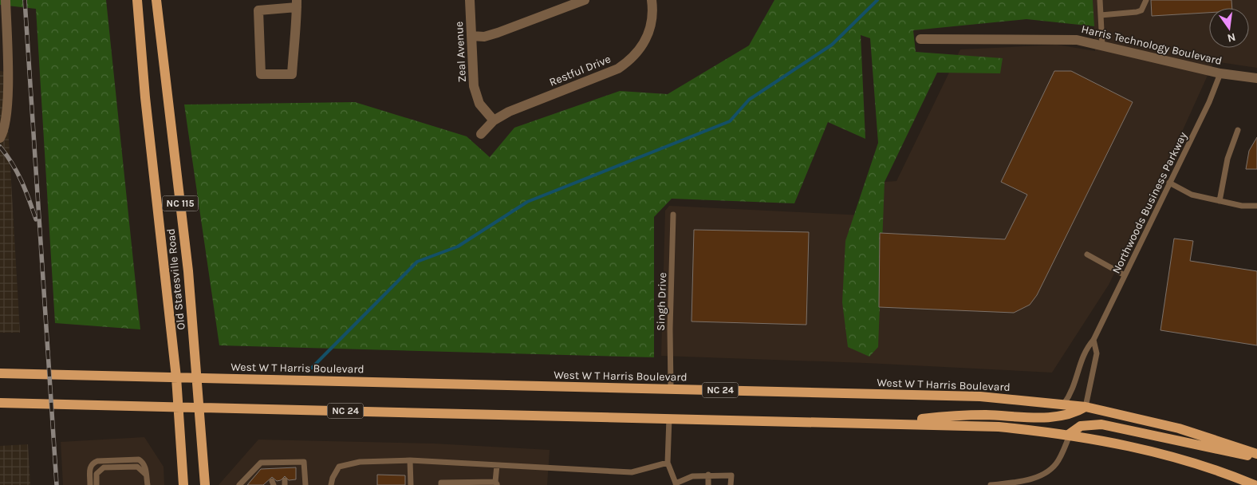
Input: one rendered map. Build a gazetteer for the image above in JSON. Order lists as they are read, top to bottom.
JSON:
{
  "streets": {
    "main road": [
      "NC 115",
      "Old Statesville Road",
      "West W T Harris Boulevard",
      "NC 24"
    ],
    "street": ["Harris Technology Boulevard", "Zeal Avenue", "Restful Drive"],
    "lane": ["Northwoods Business Parkway", "Singh Drive"]
  },
  "crossings": [
    ["Harris Technology Boulevard", "Northwoods Business Parkway"],
    ["Zeal Avenue", "Restful Drive"],
    ["Northwoods Business Parkway", "West W T Harris Boulevard"],
    ["Old Statesville Road", "West W T Harris Boulevard"],
    ["Old Statesville Road", "NC 24"],
    ["Singh Drive", "West W T Harris Boulevard"]
  ],
  "north": "bottom"
}
